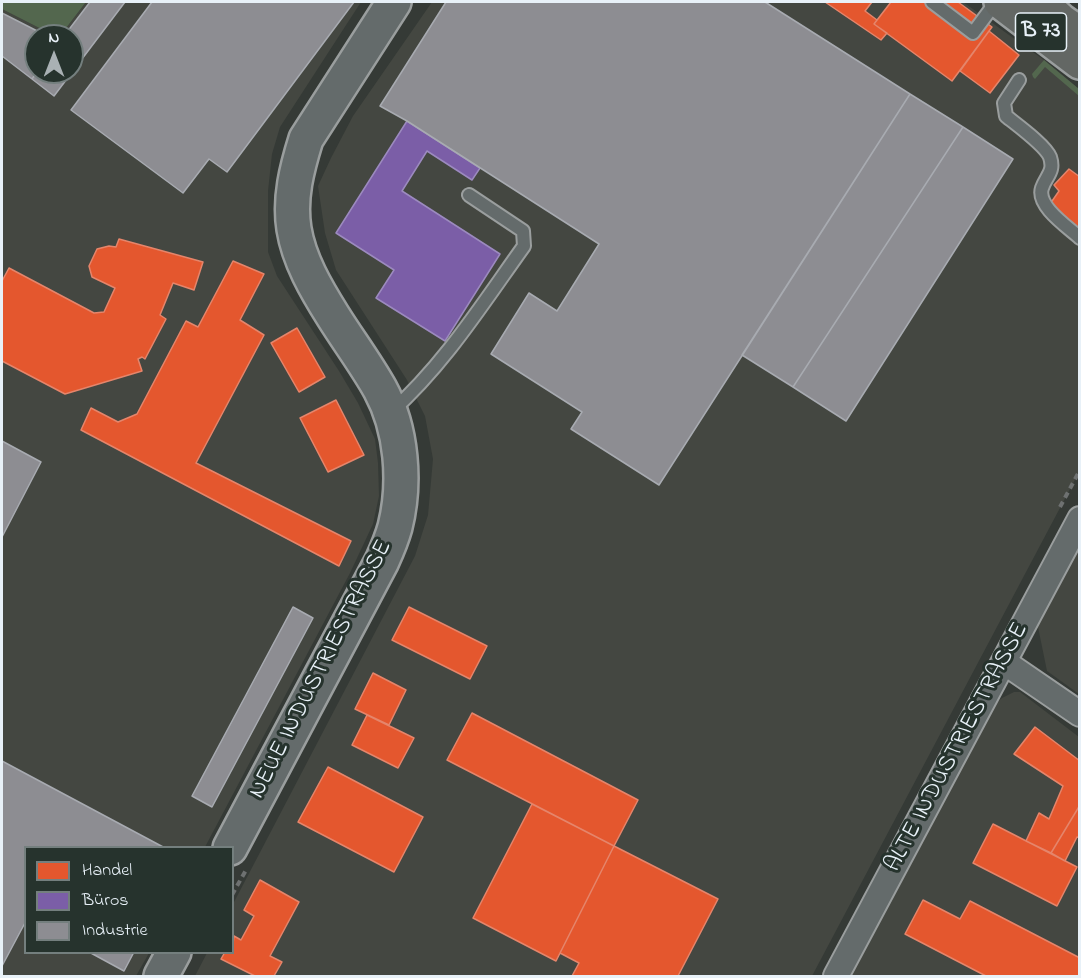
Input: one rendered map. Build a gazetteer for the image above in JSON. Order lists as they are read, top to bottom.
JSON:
{
  "streets": {
    "main road": ["B 73"],
    "street": ["NEUE INDUSTRIESTRASSE", "ALTE INDUSTRIESTRASSE"]
  },
  "legend": ["Handel", "Büros", "Industrie"],
  "north": "top"
}
